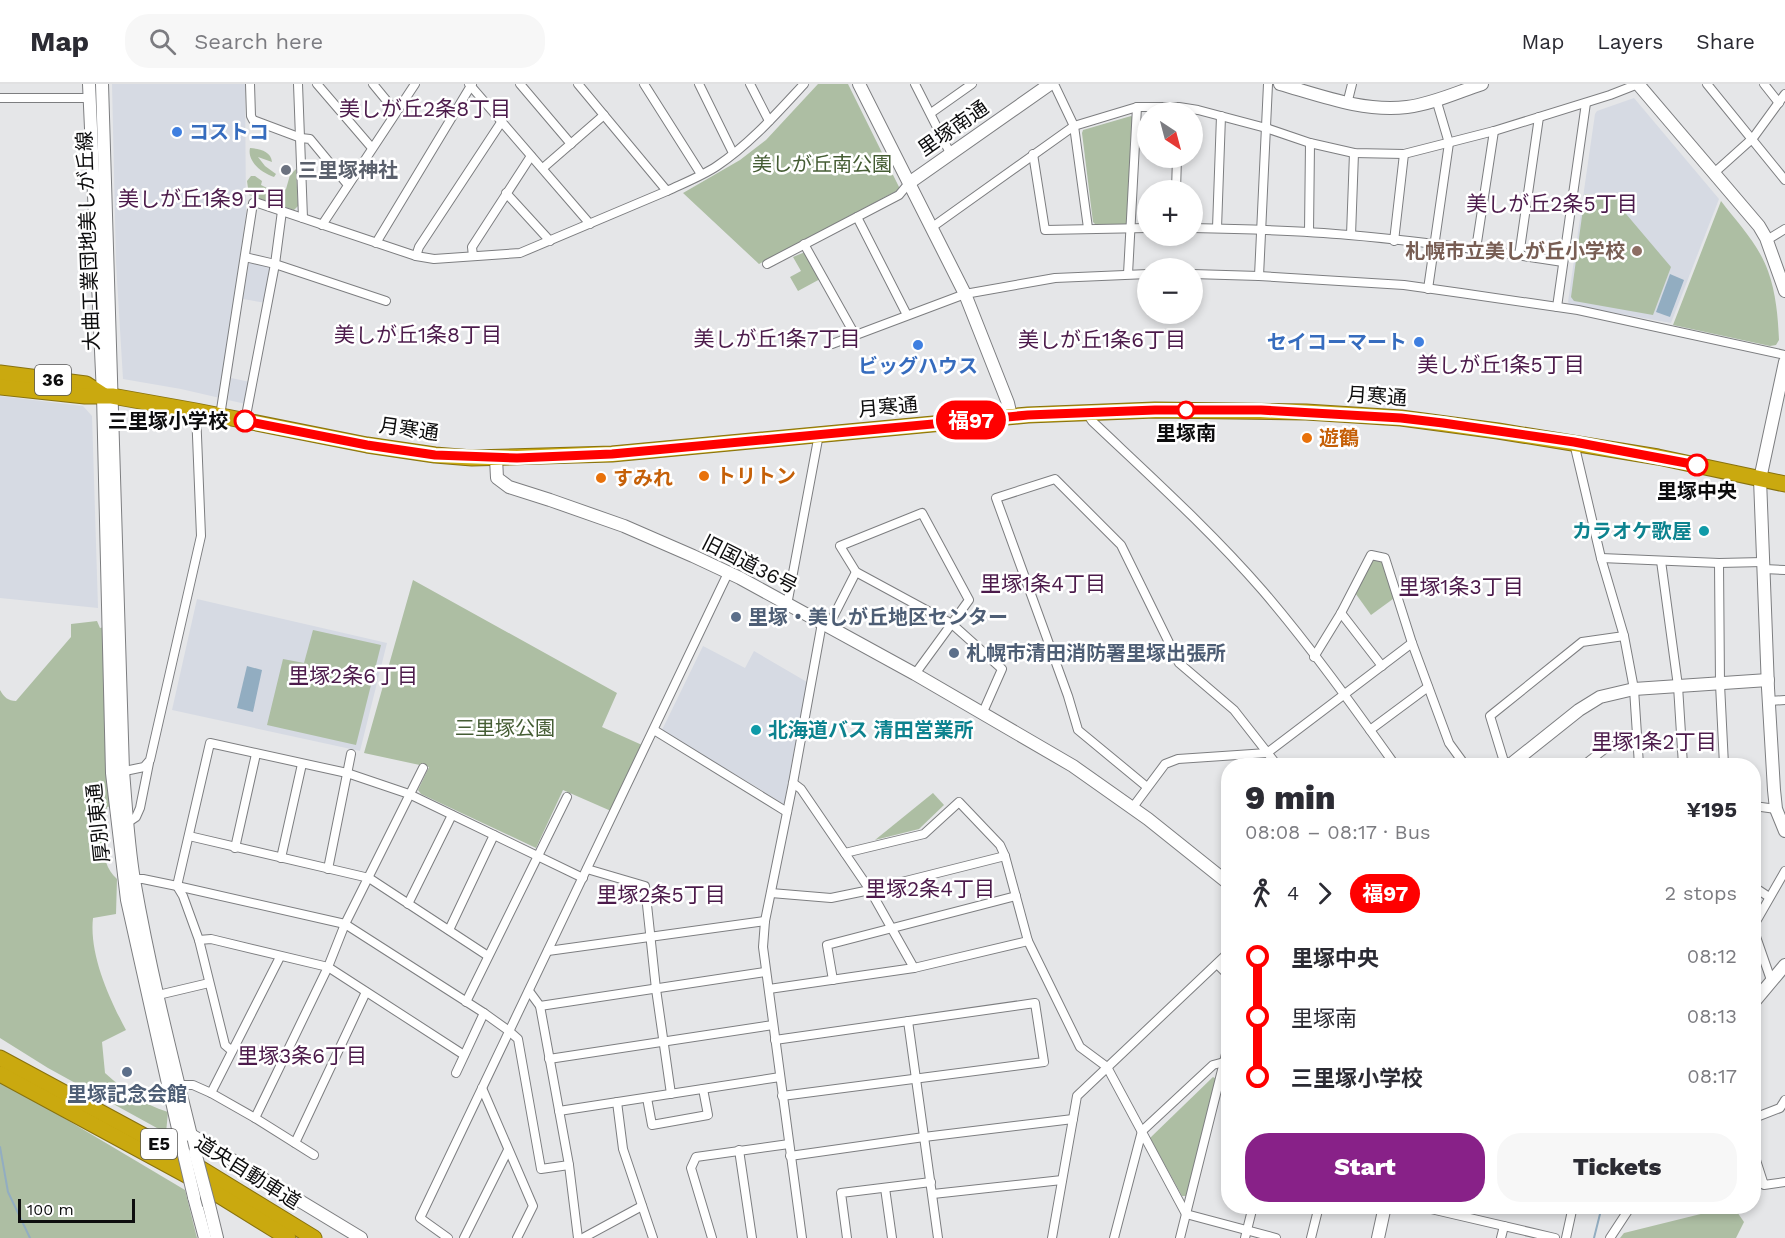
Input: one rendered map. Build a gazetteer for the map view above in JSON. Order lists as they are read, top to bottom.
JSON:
{
  "streets": {
    "highway": [
      "36",
      "月寒通",
      "E5",
      "道央自動車道"
    ],
    "street": [
      "里塚南通",
      "大曲工業団地美しが丘線",
      "旧国道36号",
      "厚別東通"
    ]
  },
  "crossings": [
    ["大曲工業団地美しが丘線", "月寒通"],
    ["大曲工業団地美しが丘線", "厚別東通"],
    ["月寒通", "旧国道36号"],
    ["月寒通", "厚別東通"]
  ],
  "districts": [
    "美しが丘2条8丁目",
    "美しが丘1条9丁目",
    "美しが丘2条5丁目",
    "美しが丘1条8丁目",
    "美しが丘1条7丁目",
    "美しが丘1条6丁目",
    "美しが丘1条5丁目",
    "里塚1条4丁目",
    "里塚1条3丁目",
    "里塚2条6丁目",
    "里塚1条2丁目",
    "里塚2条4丁目",
    "里塚2条5丁目",
    "里塚3条6丁目"
  ],
  "parks": ["美しが丘南公園", "三里塚公園"],
  "places": [
    "コストコ",
    "三里塚神社",
    "札幌市立美しが丘小学校",
    "セイコーマート",
    "ビッグハウス",
    "里塚南",
    "三里塚小学校",
    "遊鶴",
    "里塚中央",
    "トリトン",
    "すみれ",
    "カラオケ歌屋",
    "里塚・美しが丘地区センター",
    "札幌市清田消防署里塚出張所",
    "北海道バス 清田営業所",
    "里塚記念会館"
  ],
  "lines": ["bus line 福97"],
  "scale_bar": "100 m",
  "north": "bottom right",
  "page": {
    "header": "Map",
    "search": "Search here",
    "nav": ["Map", "Layers", "Share"],
    "on_map": "福97",
    "map_buttons": ["+", "−"],
    "heading": ["9 min", "08:08 – 08:17 · Bus", "¥195"],
    "legs": ["4", "福97", "2 stops"],
    "list": [
      {
        "name": "里塚中央",
        "value": "08:12"
      },
      {
        "name": "里塚南",
        "value": "08:13"
      },
      {
        "name": "三里塚小学校",
        "value": "08:17"
      }
    ],
    "buttons": ["Start", "Tickets"],
    "scale": "100 m"
  }
}
